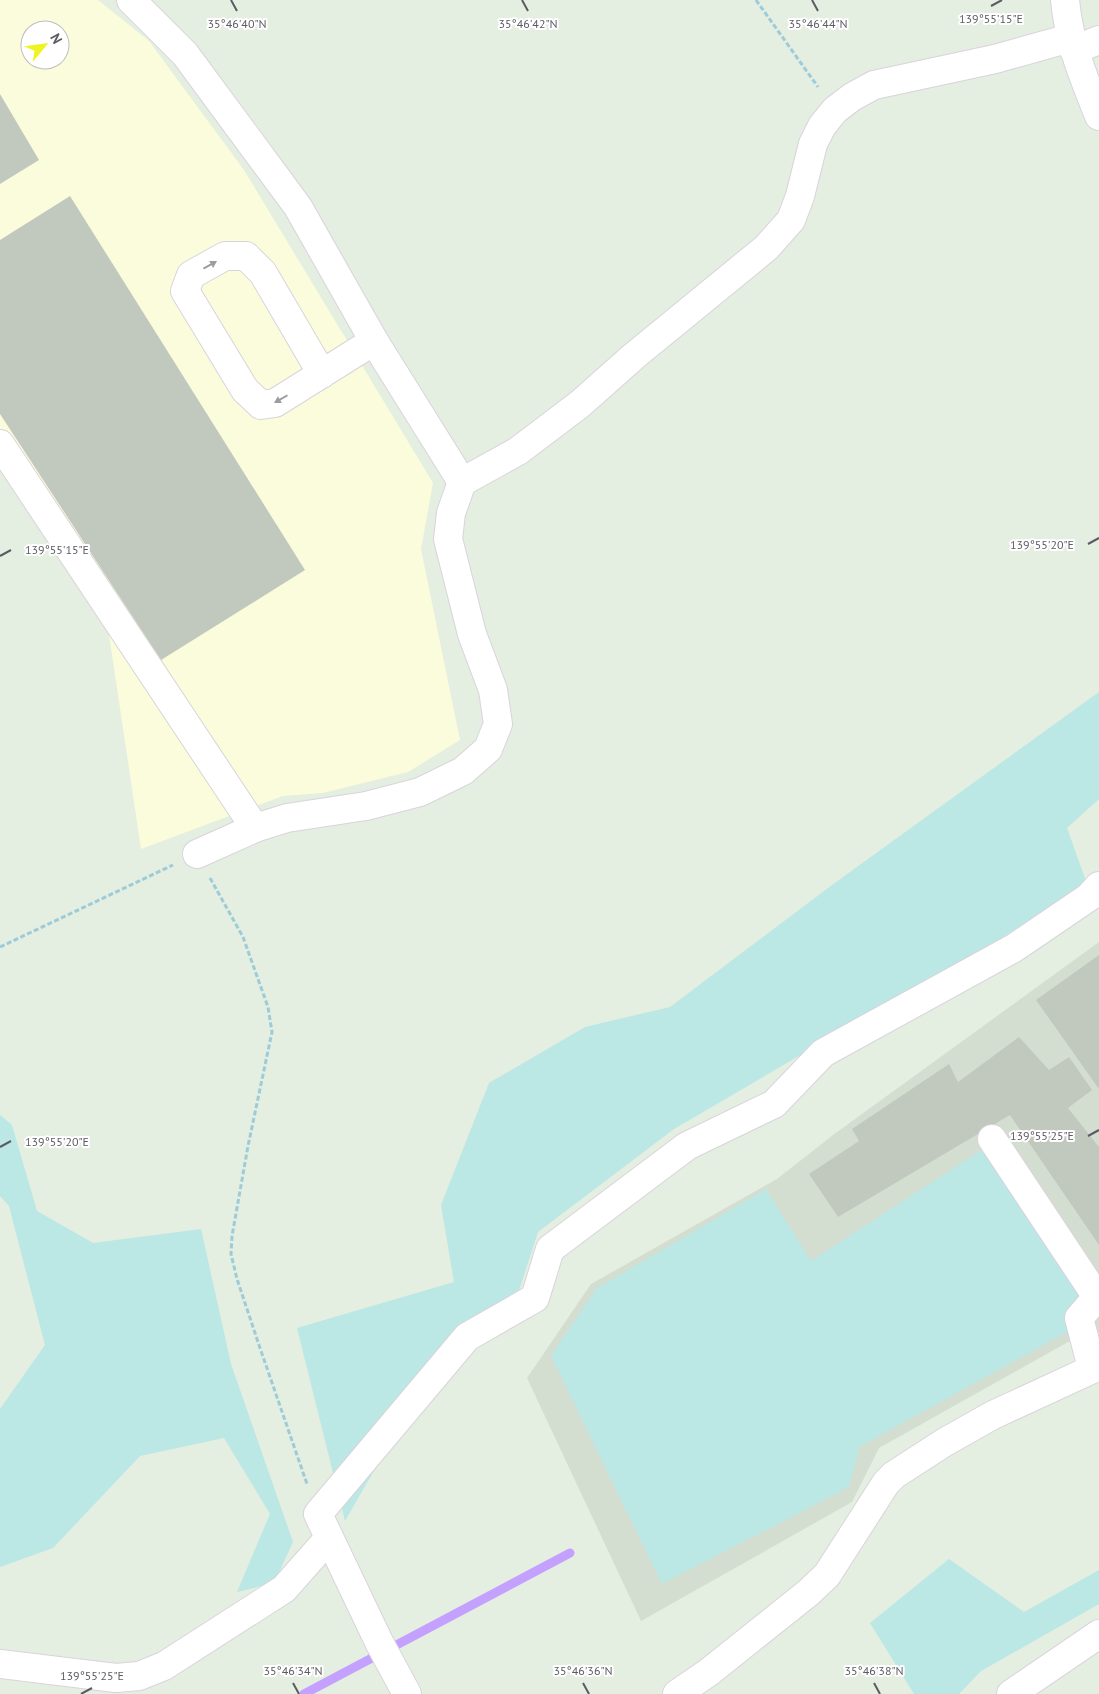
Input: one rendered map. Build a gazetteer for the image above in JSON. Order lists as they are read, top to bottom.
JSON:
{
  "north": "top right",
  "coordinates": [
    "139°55'15\"E",
    "35°46'40\"N",
    "35°46'42\"N",
    "35°46'44\"N",
    "139°55'20\"E",
    "139°55'25\"E",
    "35°46'34\"N",
    "35°46'36\"N",
    "35°46'38\"N"
  ]
}
